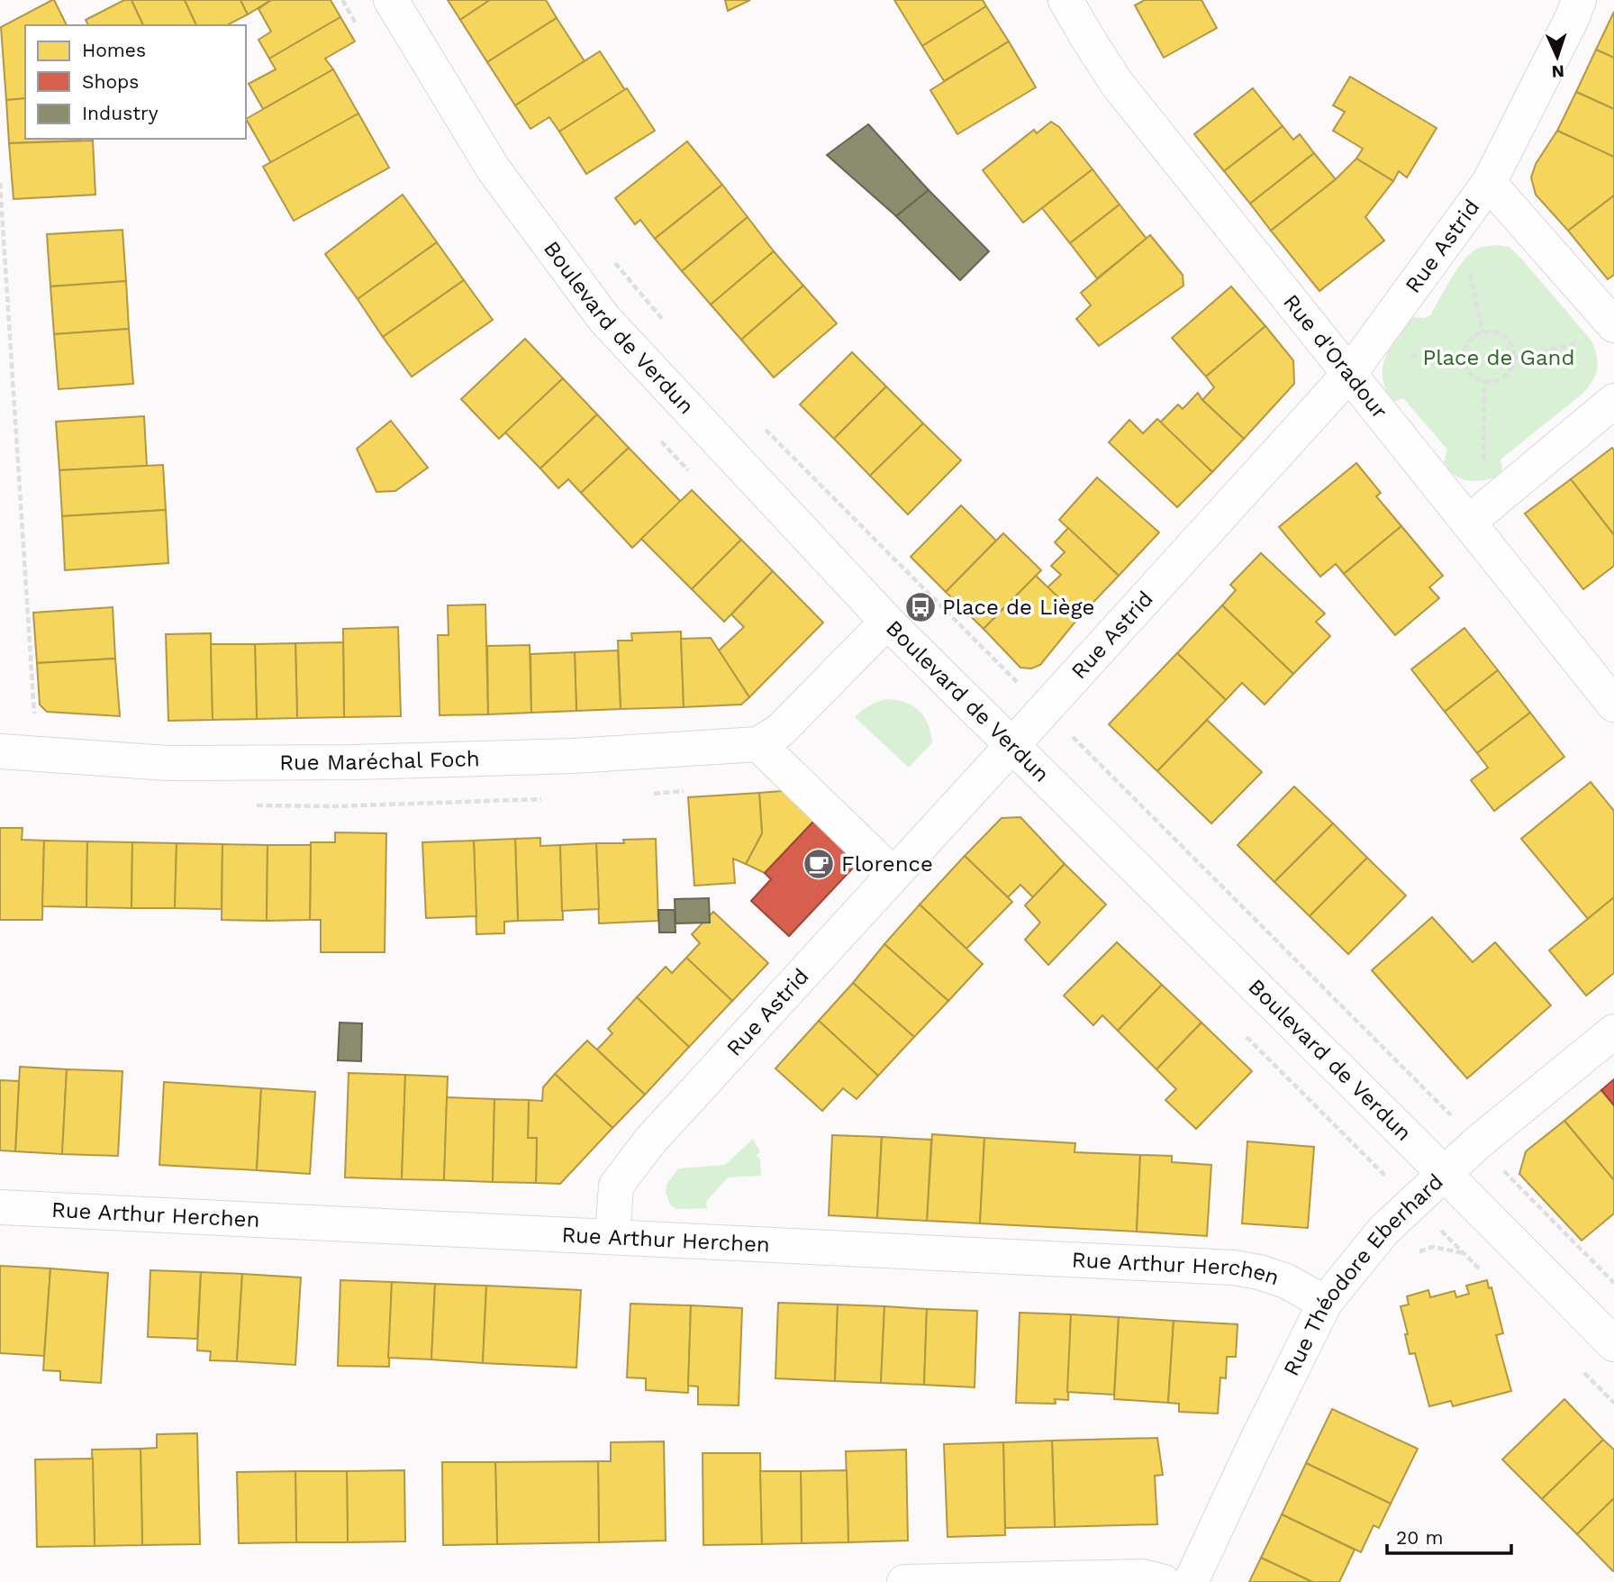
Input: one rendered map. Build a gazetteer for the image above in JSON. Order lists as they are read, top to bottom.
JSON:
{
  "streets": {
    "street": [
      "Rue Astrid",
      "Boulevard de Verdun",
      "Rue d'Oradour",
      "Rue Maréchal Foch",
      "Rue Arthur Herchen",
      "Rue Théodore Eberhard"
    ]
  },
  "crossings": [
    ["Rue Astrid", "Boulevard de Verdun"],
    ["Rue Astrid", "Rue d'Oradour"],
    ["Rue Astrid", "Rue Arthur Herchen"],
    ["Boulevard de Verdun", "Rue Théodore Eberhard"],
    ["Rue Arthur Herchen", "Rue Théodore Eberhard"]
  ],
  "parks": ["Place de Gand"],
  "places": {
    "bus stop": ["Place de Liège"],
    "cafe": ["Florence"]
  },
  "legend": ["Homes", "Shops", "Industry"],
  "scale_bar": "20 m",
  "north": "bottom"
}
